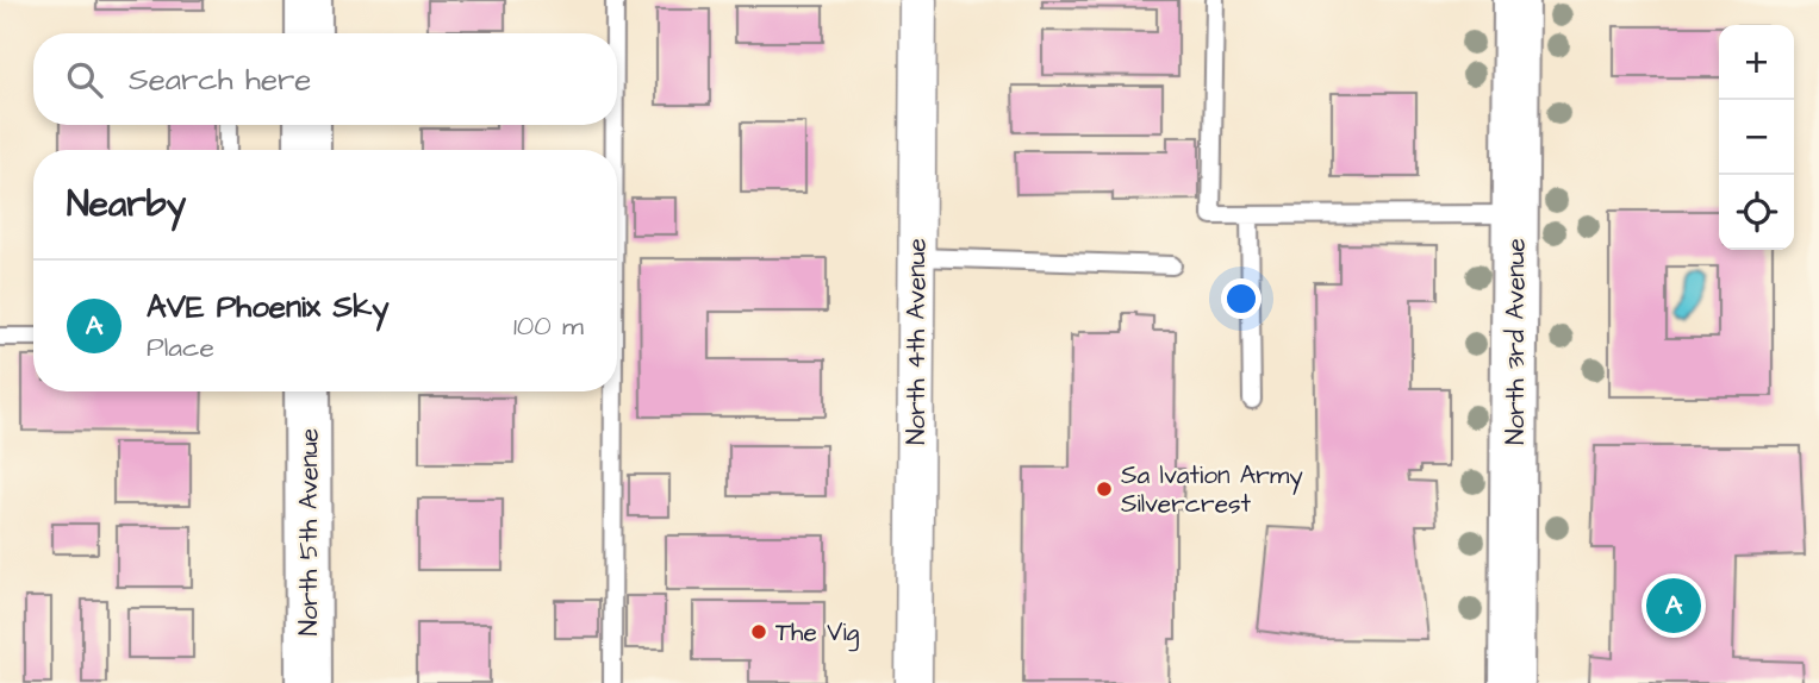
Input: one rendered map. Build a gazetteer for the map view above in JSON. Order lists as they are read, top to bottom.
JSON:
{
  "streets": {
    "street": ["North 4th Avenue", "North 3rd Avenue", "North 5th Avenue"]
  },
  "places": ["Sa lvation Army Silvercrest", "The Vig"],
  "page": {
    "map_buttons": ["+", "−"],
    "search": "Search here",
    "heading": "Nearby",
    "list": [
      {
        "mark": "A",
        "name": "AVE Phoenix Sky",
        "note": "Place",
        "value": "100 m"
      }
    ],
    "pins": "A"
  }
}
